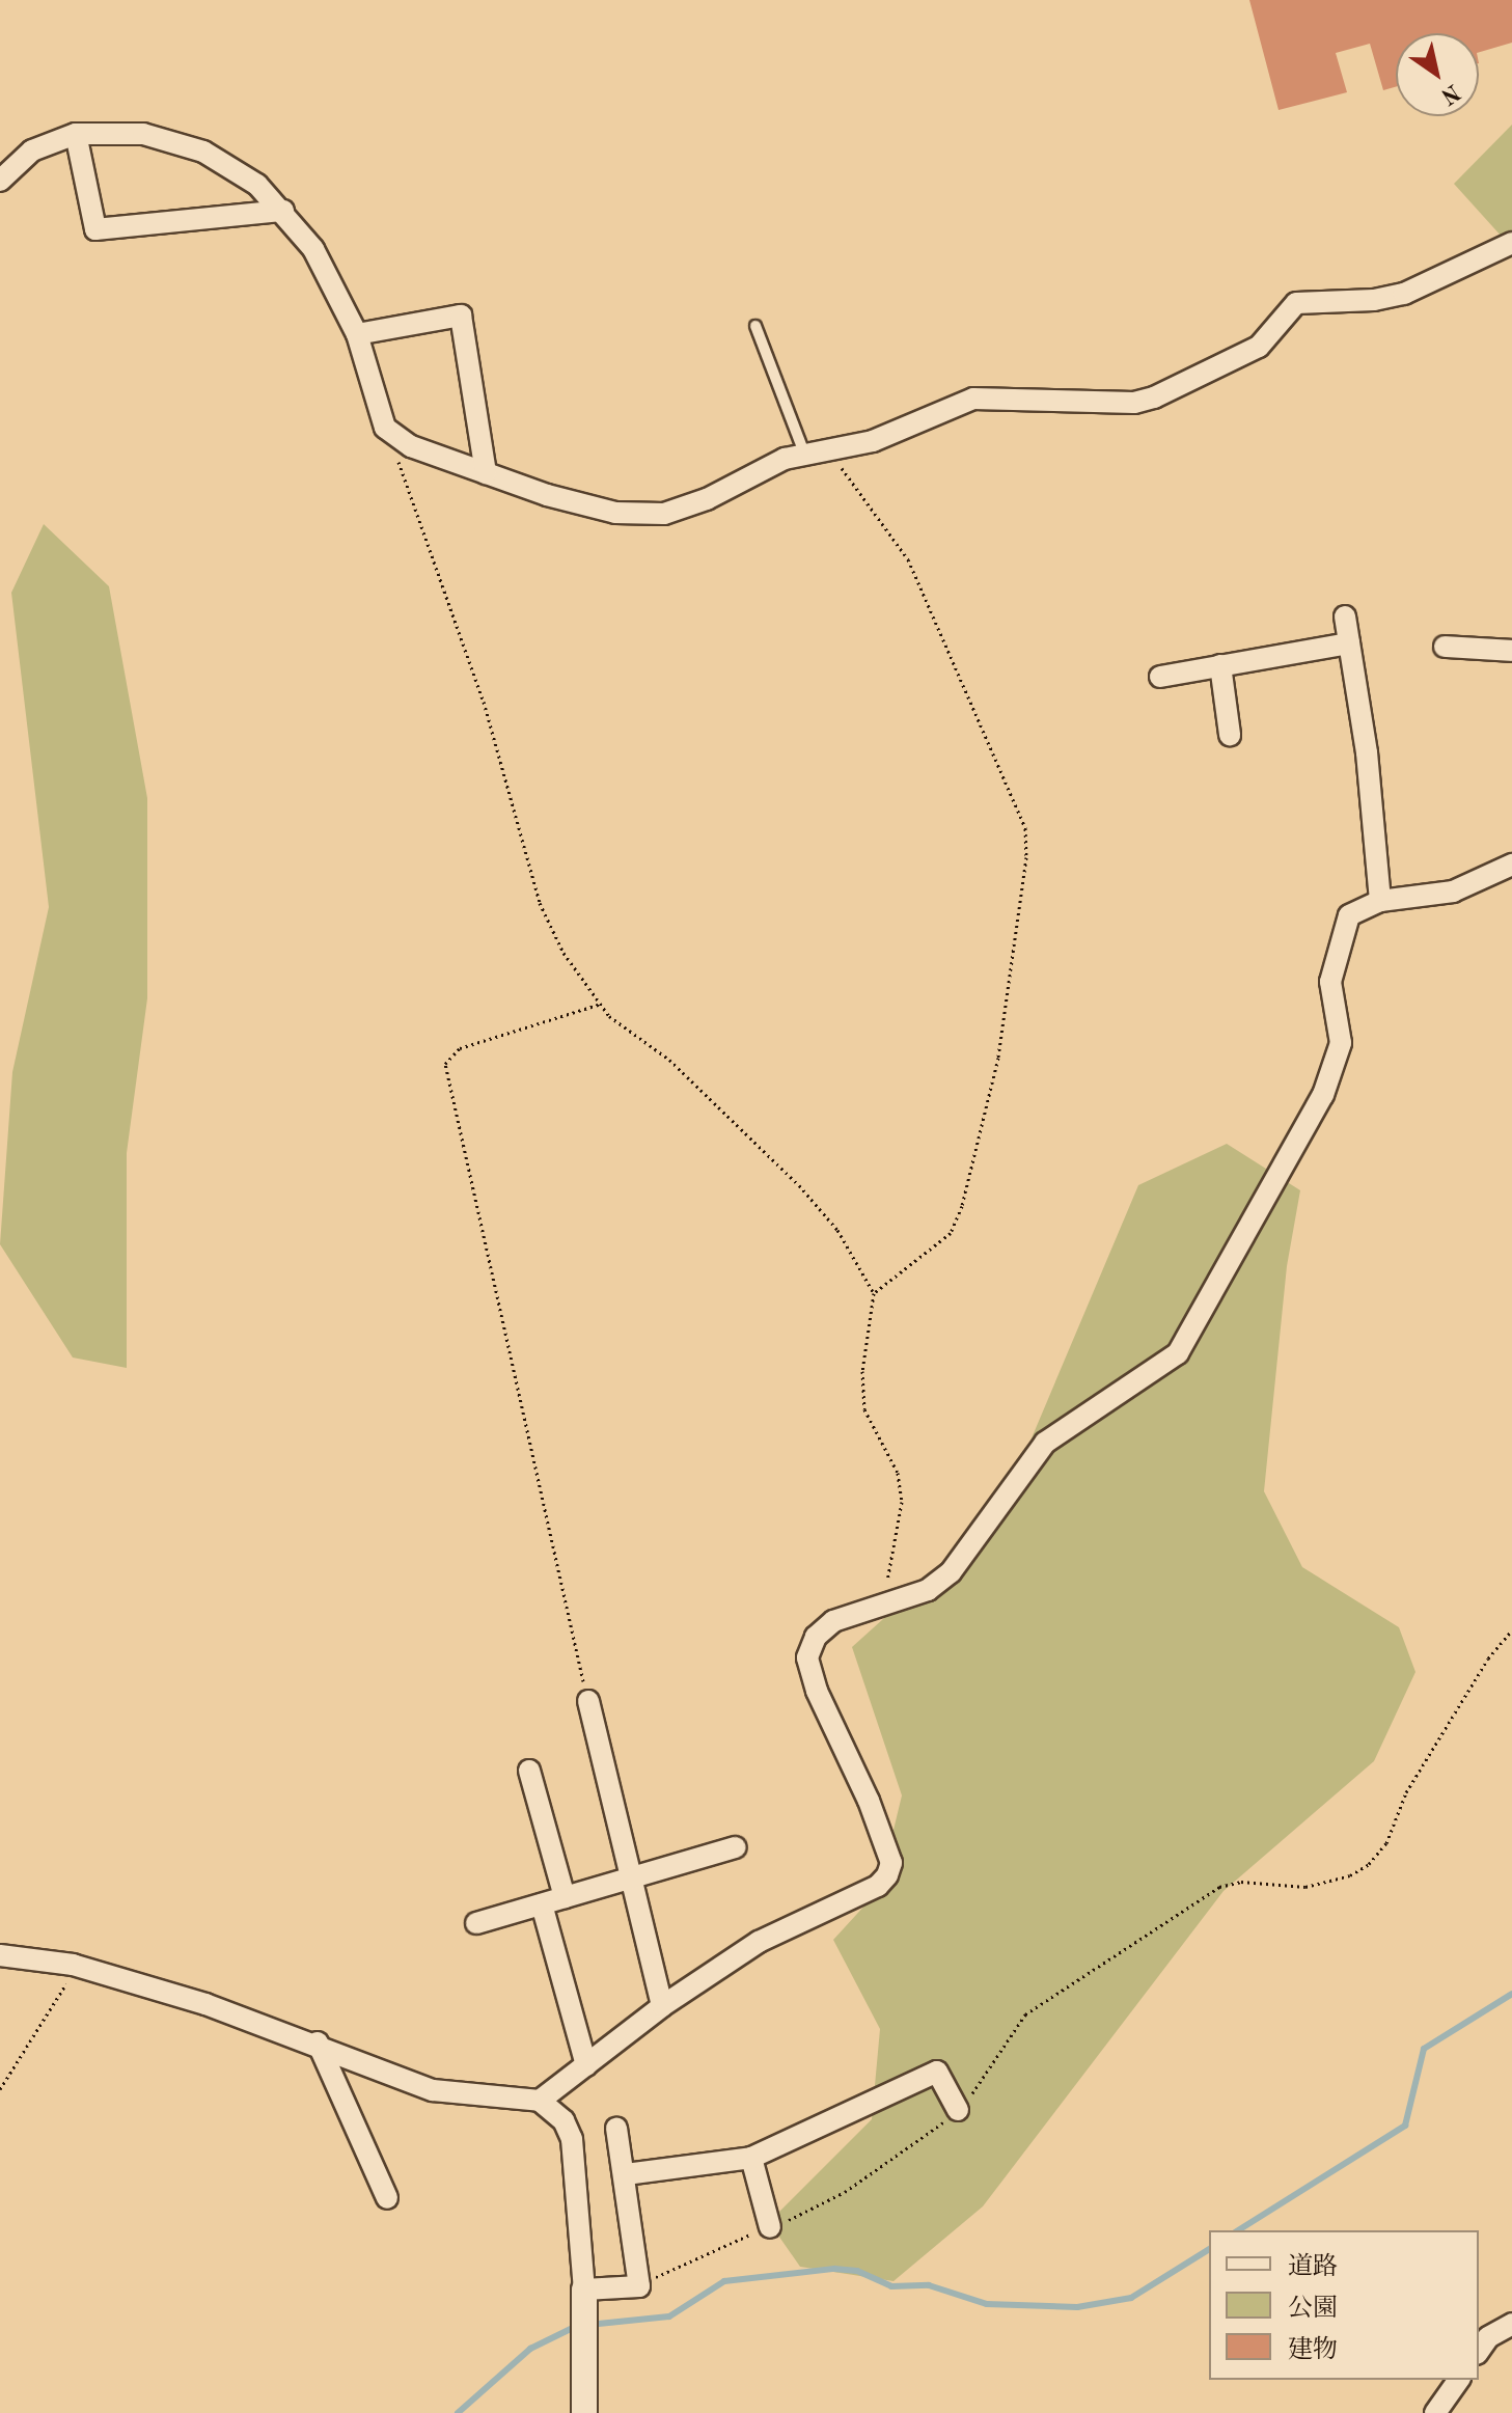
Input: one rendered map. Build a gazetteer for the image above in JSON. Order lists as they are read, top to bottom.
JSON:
{
  "legend": ["道路", "公園", "建物"],
  "north": "bottom right"
}
